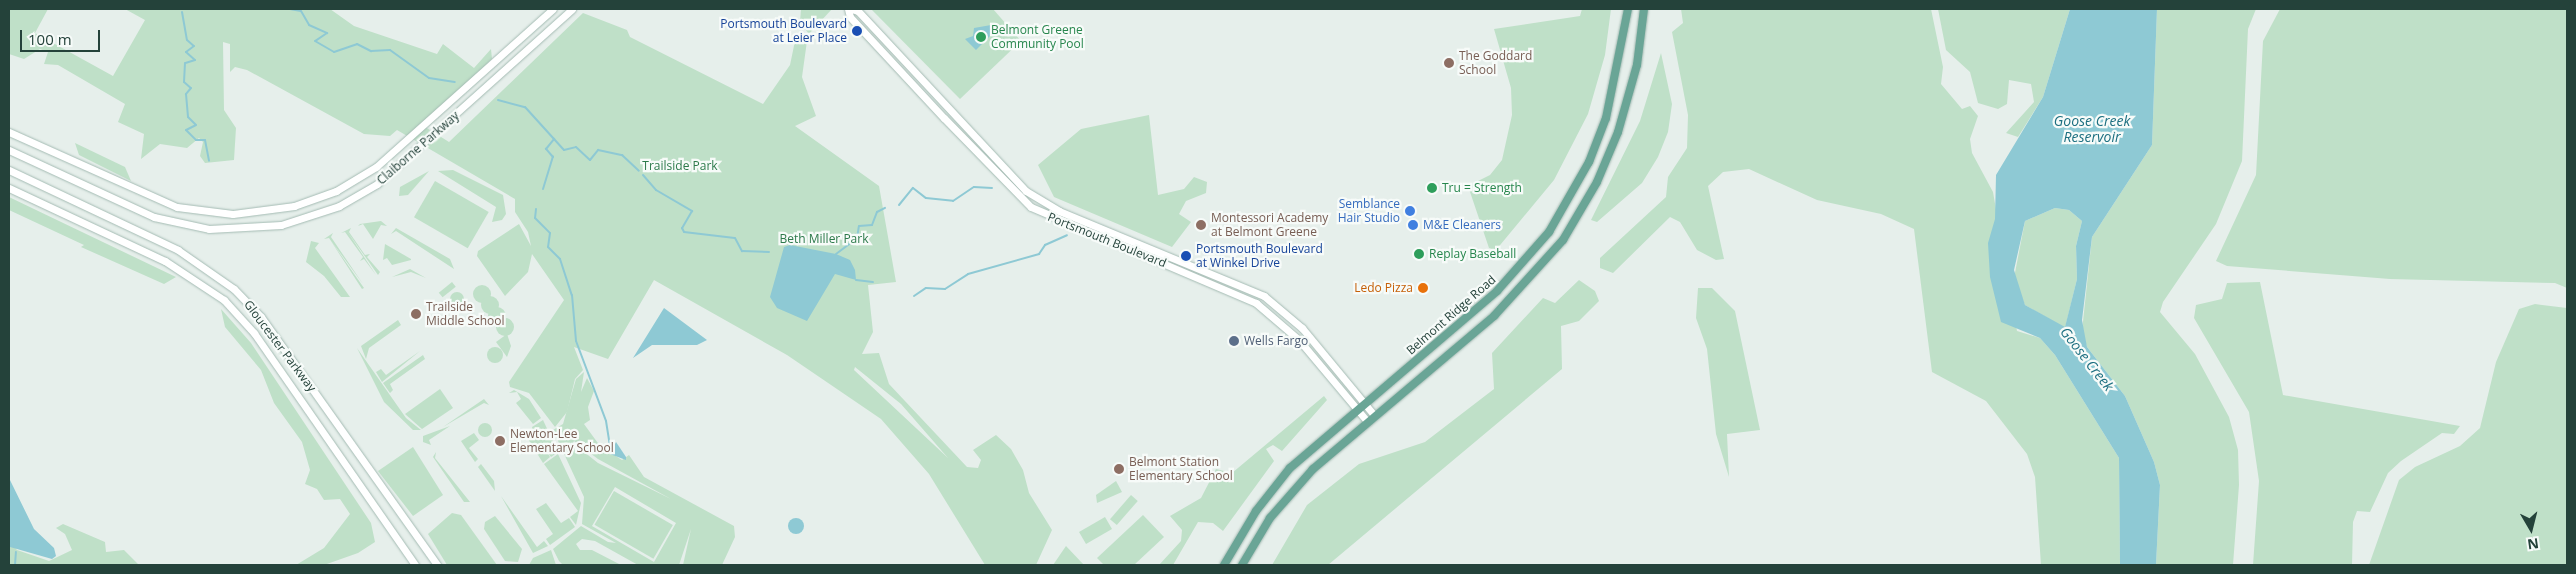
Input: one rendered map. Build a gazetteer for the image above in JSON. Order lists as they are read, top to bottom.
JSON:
{
  "streets": {
    "main road": [
      "Claiborne Parkway",
      "Portsmouth Boulevard",
      "Belmont Ridge Road",
      "Gloucester Parkway"
    ]
  },
  "crossings": [
    ["Portsmouth Boulevard", "Belmont Ridge Road"]
  ],
  "water": ["Goose Creek Reservoir", "Goose Creek"],
  "parks": ["Trailside Park", "Beth Miller Park"],
  "places": [
    "Portsmouth Boulevard at Leier Place",
    "Belmont Greene Community Pool",
    "The Goddard School",
    "Tru = Strength",
    "Semblance Hair Studio",
    "Montessori Academy at Belmont Greene",
    "M&E Cleaners",
    "Replay Baseball",
    "Portsmouth Boulevard at Winkel Drive",
    "Ledo Pizza",
    "Trailside Middle School",
    "Wells Fargo",
    "Newton-Lee Elementary School",
    "Belmont Station Elementary School"
  ],
  "scale_bar": "100 m",
  "north": "bottom"
}
